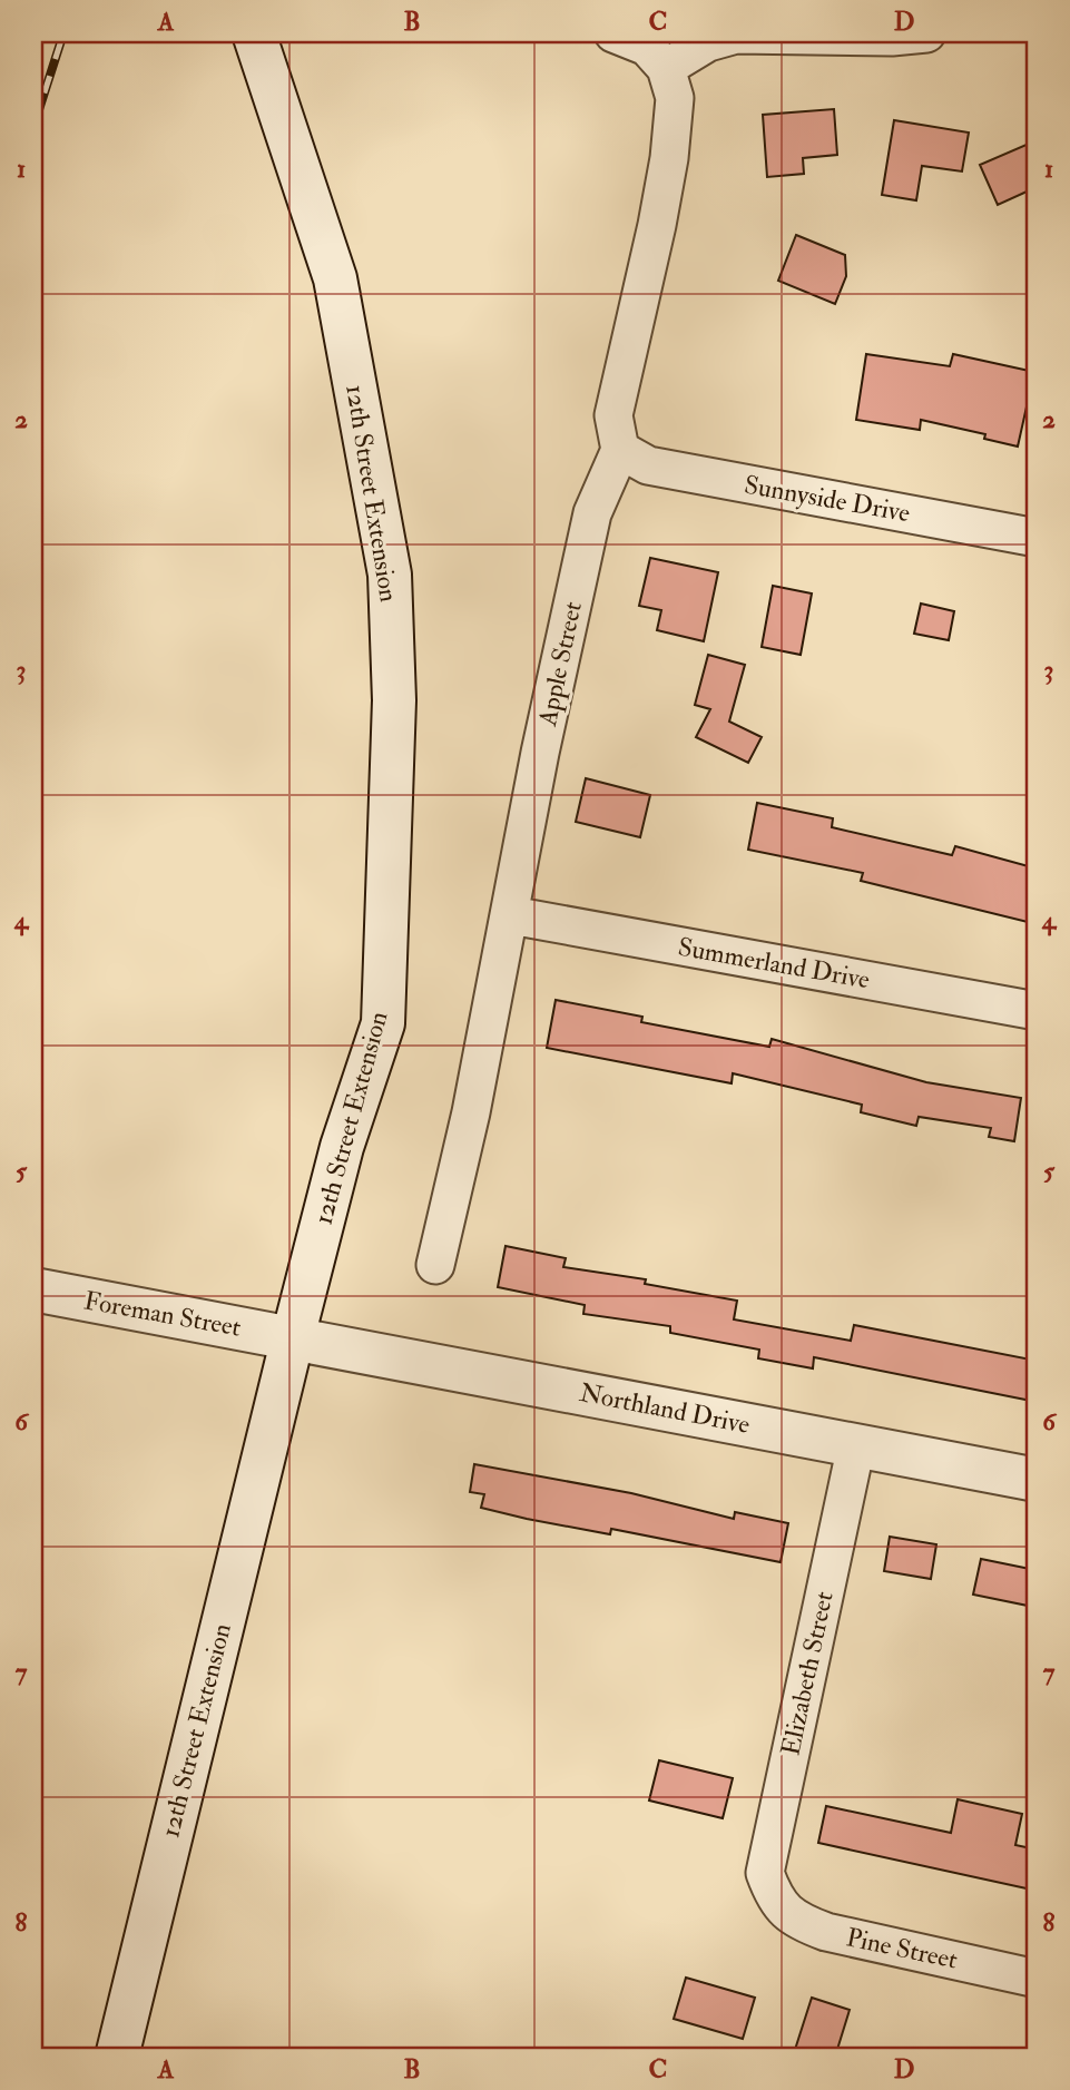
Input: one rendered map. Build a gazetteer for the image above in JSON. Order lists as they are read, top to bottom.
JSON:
{
  "streets": {
    "main road": ["12th Street Extension", "Foreman Street", "Northland Drive"],
    "street": [
      "Sunnyside Drive",
      "Apple Street",
      "Summerland Drive",
      "Elizabeth Street",
      "Pine Street"
    ]
  },
  "crossings": [
    ["12th Street Extension", "Foreman Street"],
    ["12th Street Extension", "Northland Drive"],
    ["Sunnyside Drive", "Apple Street"],
    ["Apple Street", "Summerland Drive"],
    ["Foreman Street", "Northland Drive"],
    ["Northland Drive", "Elizabeth Street"],
    ["Elizabeth Street", "Pine Street"]
  ],
  "grid": {
    "columns": [
      "A",
      "B",
      "C",
      "D"
    ],
    "rows": [
      "1",
      "2",
      "3",
      "4",
      "5",
      "6",
      "7",
      "8"
    ]
  }
}
